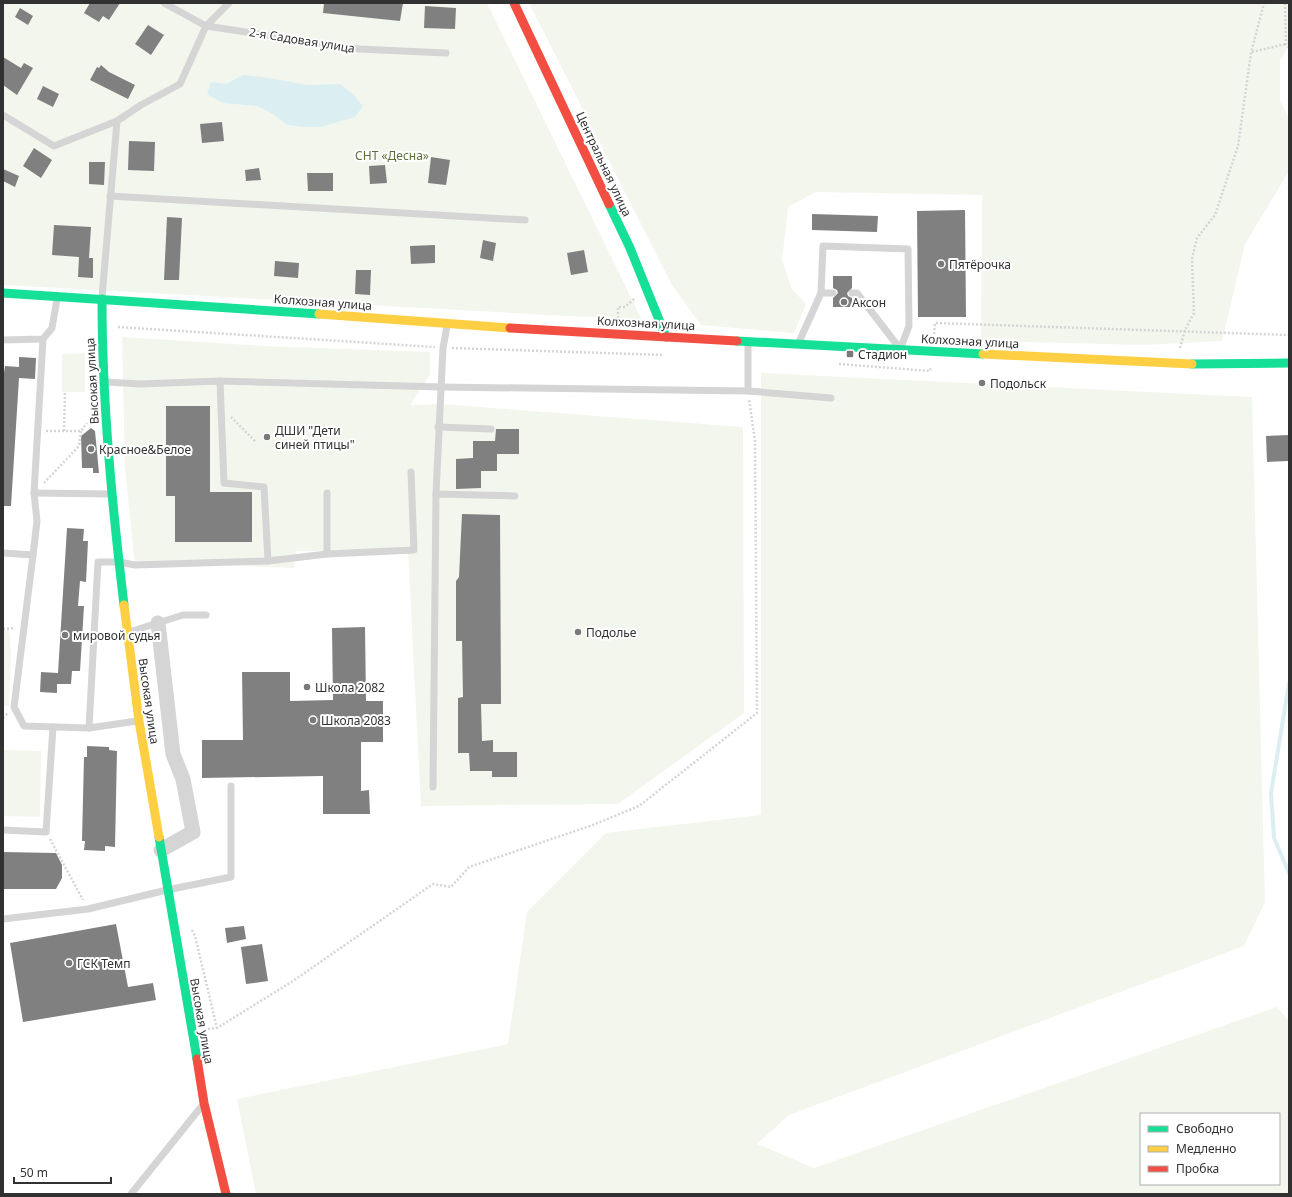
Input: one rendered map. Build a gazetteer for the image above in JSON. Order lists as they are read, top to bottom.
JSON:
{
  "streets": {
    "street": ["Центральная улица", "Колхозная улица", "Высокая улица"],
    "lane": ["2-я Садовая улица"]
  },
  "crossings": [
    ["Центральная улица", "Колхозная улица"],
    ["Колхозная улица", "Высокая улица"]
  ],
  "parks": ["СНТ «Десна»"],
  "places": {
    "other": [
      "Пятёрочка",
      "Аксон",
      "Подольск",
      "ДШИ \"Дети синей птицы\"",
      "Красное&Белое",
      "Подолье",
      "мировой судья",
      "Школа 2082",
      "Школа 2083",
      "ГСК Темп"
    ],
    "transit": ["Стадион"]
  },
  "legend": ["Свободно", "Медленно", "Пробка"],
  "scale_bar": "50 m"
}
